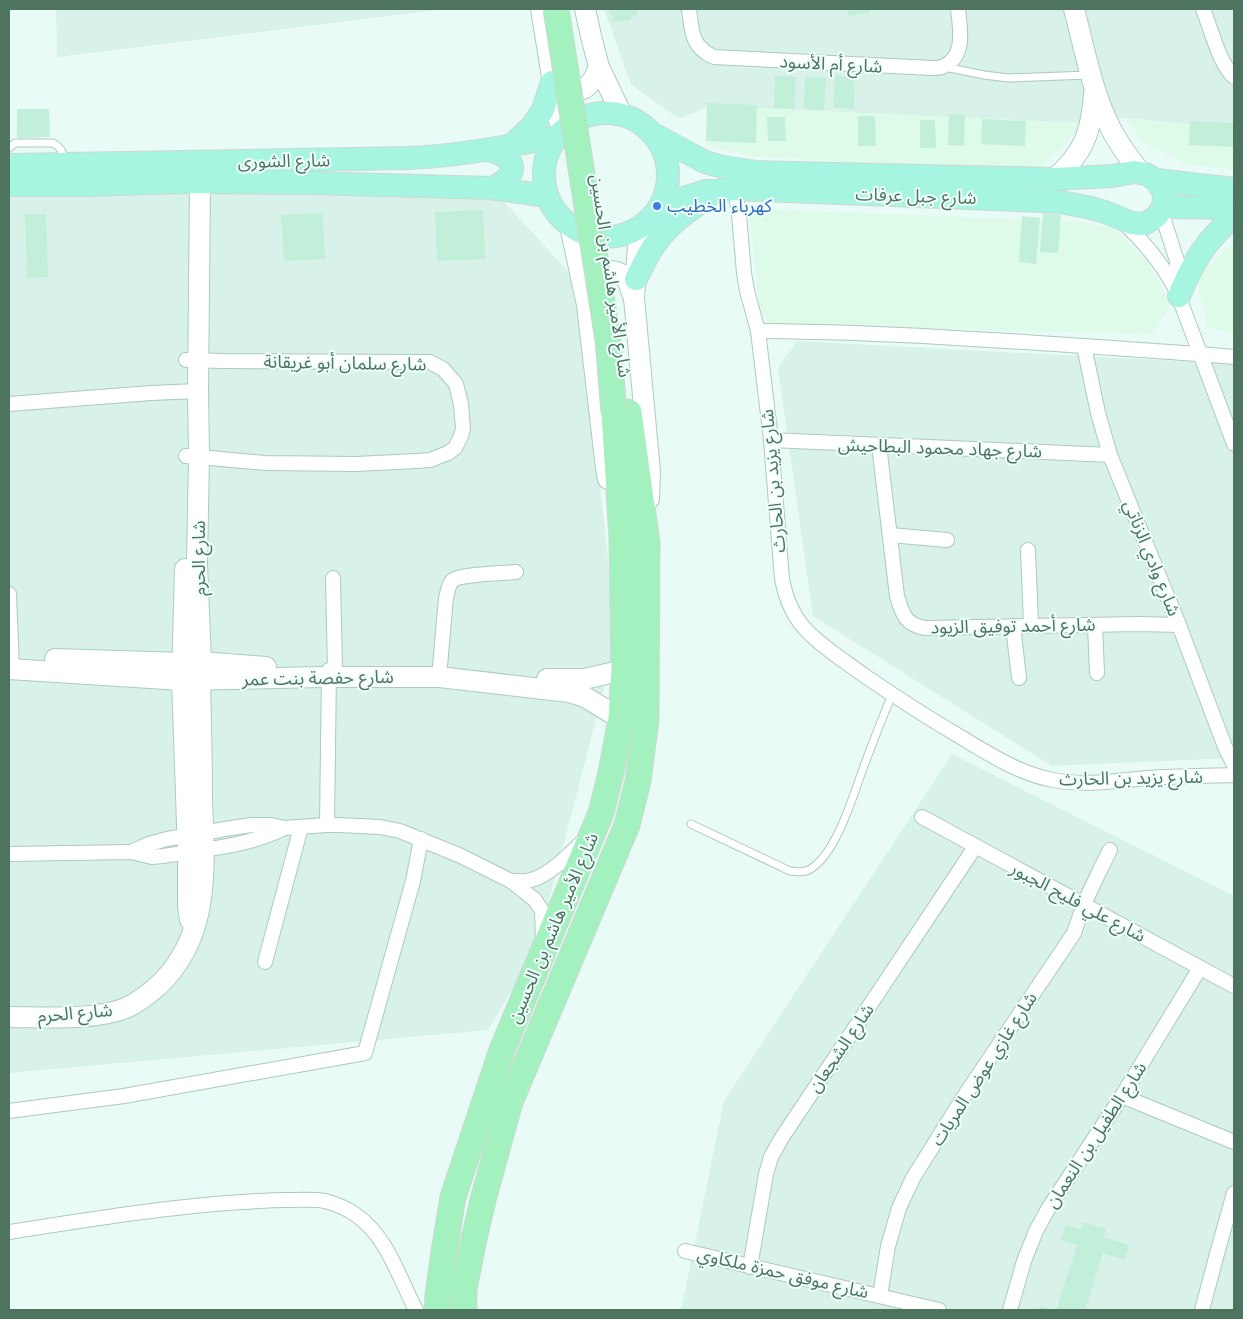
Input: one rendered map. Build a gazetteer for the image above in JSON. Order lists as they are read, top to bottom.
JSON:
{
  "streets": {
    "highway": ["شارع الأمير هاشم بن الحسين"],
    "main road": ["شارع الشورى", "شارع جبل عرفات"],
    "street": [
      "شارع أم الأسود",
      "شارع سلمان أبو غريقانة",
      "شارع جهاد محمود البطاحيش",
      "شارع يزيد بن الحارث",
      "شارع الحرم",
      "شارع وادي الزناتي",
      "شارع أحمد توفيق الزيود",
      "شارع حفصة بنت عمر",
      "شارع علي فليح الجبور",
      "شارع الشجعان",
      "شارع غازي عوض المريات",
      "شارع الطفيل بن النعمان",
      "شارع موفق حمزة ملكاوي"
    ]
  },
  "crossings": [
    ["شارع الشورى", "شارع جبل عرفات"],
    ["شارع الشورى", "شارع الأمير هاشم بن الحسين"],
    ["شارع الشورى", "شارع الحرم"],
    ["شارع جبل عرفات", "شارع الأمير هاشم بن الحسين"],
    ["شارع جبل عرفات", "شارع يزيد بن الحارث"],
    ["شارع الأمير هاشم بن الحسين", "شارع حفصة بنت عمر"],
    ["شارع سلمان أبو غريقانة", "شارع الحرم"],
    ["شارع جهاد محمود البطاحيش", "شارع يزيد بن الحارث"],
    ["شارع جهاد محمود البطاحيش", "شارع وادي الزناتي"],
    ["شارع جهاد محمود البطاحيش", "شارع أحمد توفيق الزيود"],
    ["شارع الحرم", "شارع حفصة بنت عمر"],
    ["شارع وادي الزناتي", "شارع أحمد توفيق الزيود"],
    ["شارع علي فليح الجبور", "شارع الشجعان"],
    ["شارع علي فليح الجبور", "شارع غازي عوض المريات"],
    ["شارع علي فليح الجبور", "شارع الطفيل بن النعمان"],
    ["شارع الشجعان", "شارع موفق حمزة ملكاوي"],
    ["شارع غازي عوض المريات", "شارع موفق حمزة ملكاوي"]
  ],
  "places": ["كهرباء الخطيب"]
}
